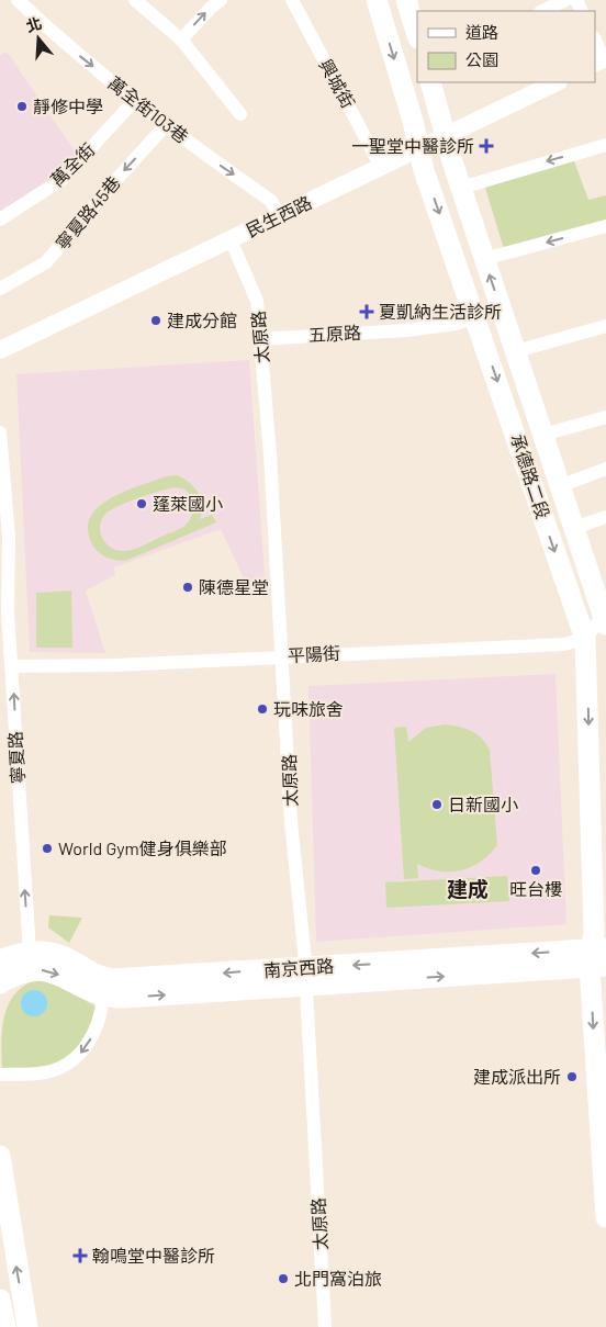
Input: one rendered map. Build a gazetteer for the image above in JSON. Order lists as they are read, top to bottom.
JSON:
{
  "streets": {
    "main road": ["承德路二段", "南京西路"],
    "street": [
      "興城街",
      "萬全街103巷",
      "萬全街",
      "寧夏路45巷",
      "民生西路",
      "五原路",
      "太原路",
      "平陽街",
      "寧夏路"
    ]
  },
  "crossings": [
    ["興城街", "民生西路"],
    ["萬全街103巷", "萬全街"],
    ["萬全街103巷", "寧夏路45巷"],
    ["萬全街103巷", "民生西路"],
    ["民生西路", "太原路"],
    ["民生西路", "承德路二段"],
    ["五原路", "太原路"],
    ["五原路", "承德路二段"],
    ["太原路", "平陽街"],
    ["太原路", "南京西路"],
    ["承德路二段", "平陽街"],
    ["承德路二段", "南京西路"],
    ["平陽街", "寧夏路"],
    ["寧夏路", "南京西路"]
  ],
  "one_way": ["寧夏路45巷", "寧夏路"],
  "districts": ["建成"],
  "places": {
    "other": [
      "靜修中學",
      "建成分館",
      "蓬萊國小",
      "陳德星堂",
      "玩味旅舍",
      "日新國小",
      "World Gym健身俱樂部",
      "旺台樓",
      "建成派出所",
      "北門窩泊旅"
    ],
    "health": ["一聖堂中醫診所", "夏凱納生活診所", "翰鳴堂中醫診所"]
  },
  "legend": ["道路", "公園"],
  "north": "top"
}
